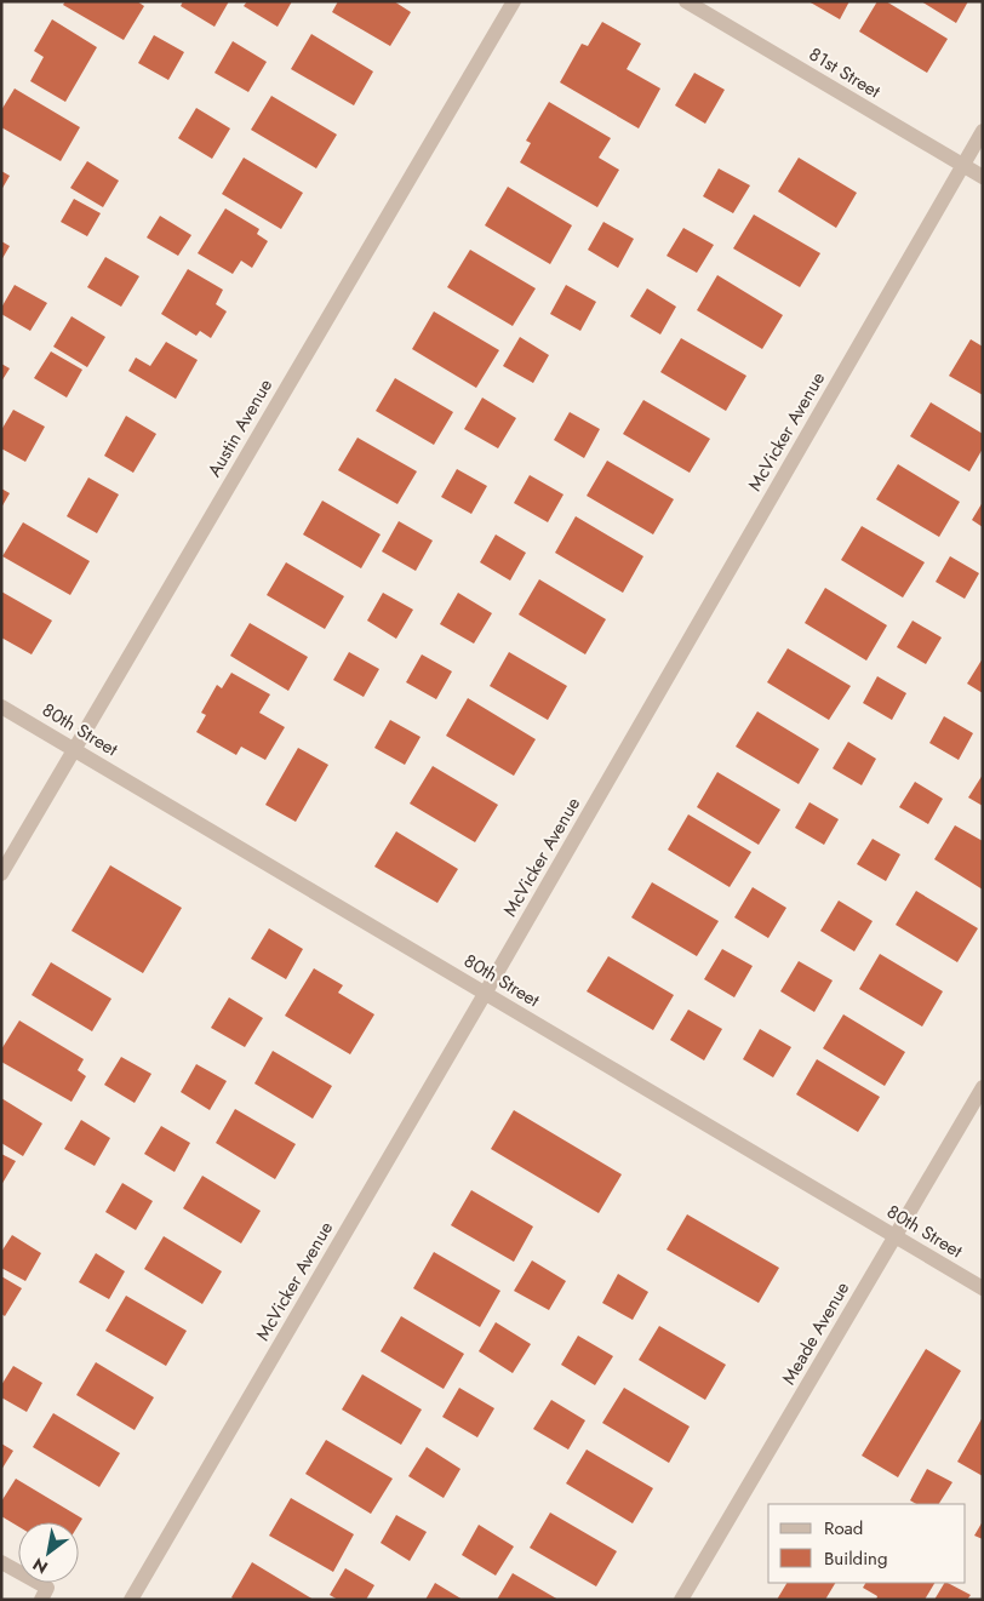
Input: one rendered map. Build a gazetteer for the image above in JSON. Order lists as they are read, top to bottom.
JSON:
{
  "streets": {
    "street": [
      "81st Street",
      "Austin Avenue",
      "McVicker Avenue",
      "80th Street",
      "Meade Avenue"
    ]
  },
  "crossings": [
    ["81st Street", "McVicker Avenue"],
    ["Austin Avenue", "80th Street"],
    ["McVicker Avenue", "80th Street"],
    ["80th Street", "Meade Avenue"]
  ],
  "legend": ["Road", "Building"],
  "north": "bottom left"
}
